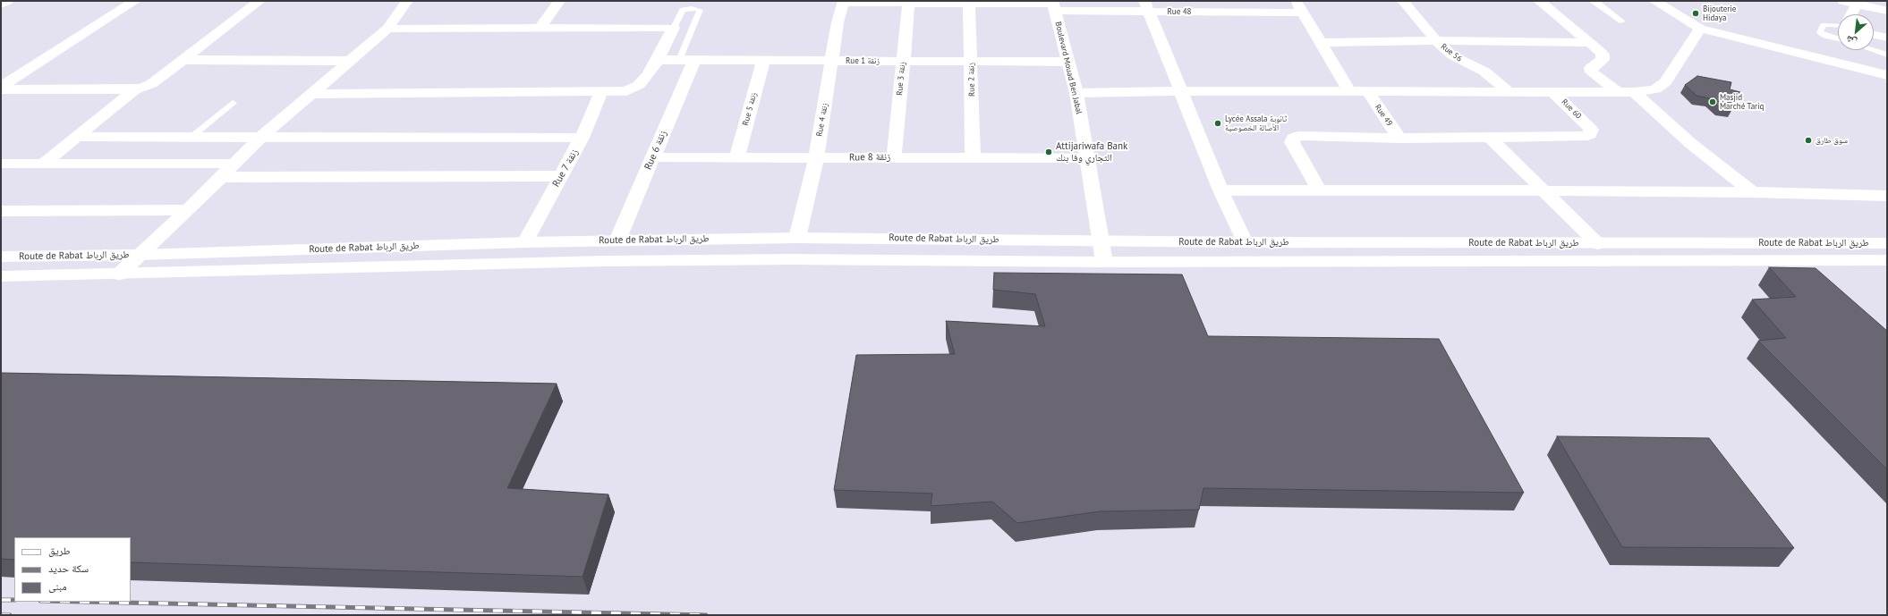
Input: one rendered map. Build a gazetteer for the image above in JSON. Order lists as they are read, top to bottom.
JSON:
{
  "streets": {
    "street": [
      "Rue 48",
      "Rue 56",
      "Rue 1 زنقة",
      "Boulevard Mouad Ben Jabal",
      "Rue 3 زنقة",
      "Rue 2 زنقة",
      "Rue 5 زنقة",
      "Rue 60",
      "Rue 49",
      "Rue 4 زنقة",
      "Rue 6 زنقة",
      "Rue 8 زنقة",
      "Rue 7 زنقة",
      "Route de Rabat طريق الرباط"
    ]
  },
  "crossings": [
    ["Rue 48", "Boulevard Mouad Ben Jabal"],
    ["Rue 48", "Rue 3 زنقة"],
    ["Rue 48", "Rue 2 زنقة"],
    ["Rue 48", "Rue 4 زنقة"],
    ["Rue 1 زنقة", "Boulevard Mouad Ben Jabal"],
    ["Rue 1 زنقة", "Rue 3 زنقة"],
    ["Rue 1 زنقة", "Rue 2 زنقة"],
    ["Rue 1 زنقة", "Rue 5 زنقة"],
    ["Rue 1 زنقة", "Rue 4 زنقة"],
    ["Rue 1 زنقة", "Rue 6 زنقة"],
    ["Boulevard Mouad Ben Jabal", "Rue 8 زنقة"],
    ["Boulevard Mouad Ben Jabal", "Route de Rabat طريق الرباط"],
    ["Rue 3 زنقة", "Rue 8 زنقة"],
    ["Rue 2 زنقة", "Rue 8 زنقة"],
    ["Rue 5 زنقة", "Rue 8 زنقة"],
    ["Rue 4 زنقة", "Rue 8 زنقة"],
    ["Rue 4 زنقة", "Route de Rabat طريق الرباط"],
    ["Rue 6 زنقة", "Rue 8 زنقة"],
    ["Rue 6 زنقة", "Route de Rabat طريق الرباط"],
    ["Rue 7 زنقة", "Route de Rabat طريق الرباط"]
  ],
  "places": [
    "Bijouterie Hidaya",
    "Masjid Marché Tariq",
    "Lycée Assala ثانوية الأصالة الخصوصية",
    "سوق طارق",
    "Attijariwafa Bank التجاري وفا بنك"
  ],
  "legend": ["طريق", "سكة حديد", "مبنى"],
  "north": "bottom left"
}
